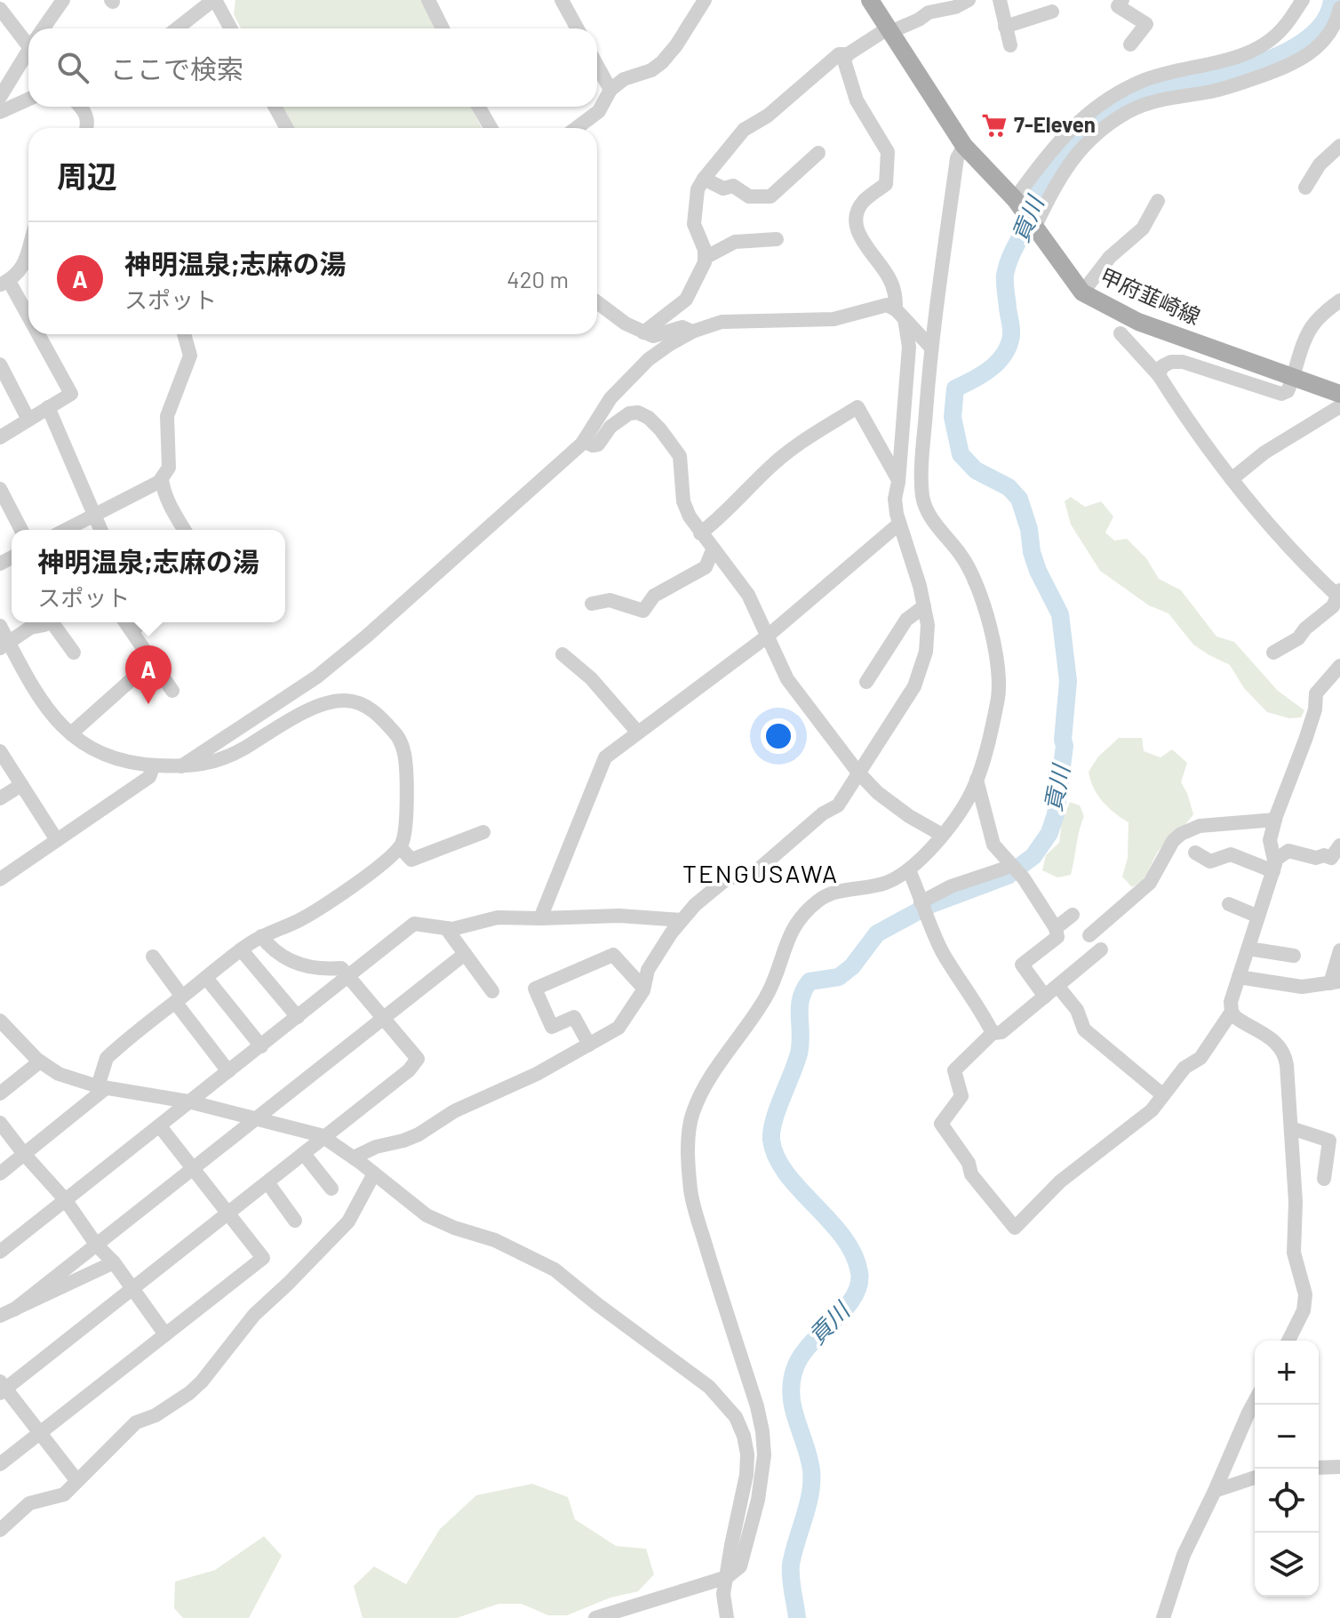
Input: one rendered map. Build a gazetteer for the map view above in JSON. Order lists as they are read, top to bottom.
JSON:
{
  "streets": {
    "main road": ["甲府韮崎線"]
  },
  "districts": ["TENGUSAWA"],
  "water": ["貢川"],
  "places": {
    "supermarket": ["7-Eleven"]
  },
  "page": {
    "search": "ここで検索",
    "heading": "周辺",
    "list": [
      {
        "mark": "A",
        "name": "神明温泉;志麻の湯",
        "note": "スポット",
        "value": "420 m"
      }
    ],
    "popup": ["神明温泉;志麻の湯", "スポット"],
    "pins": "A",
    "map_buttons": ["+", "−"]
  }
}
